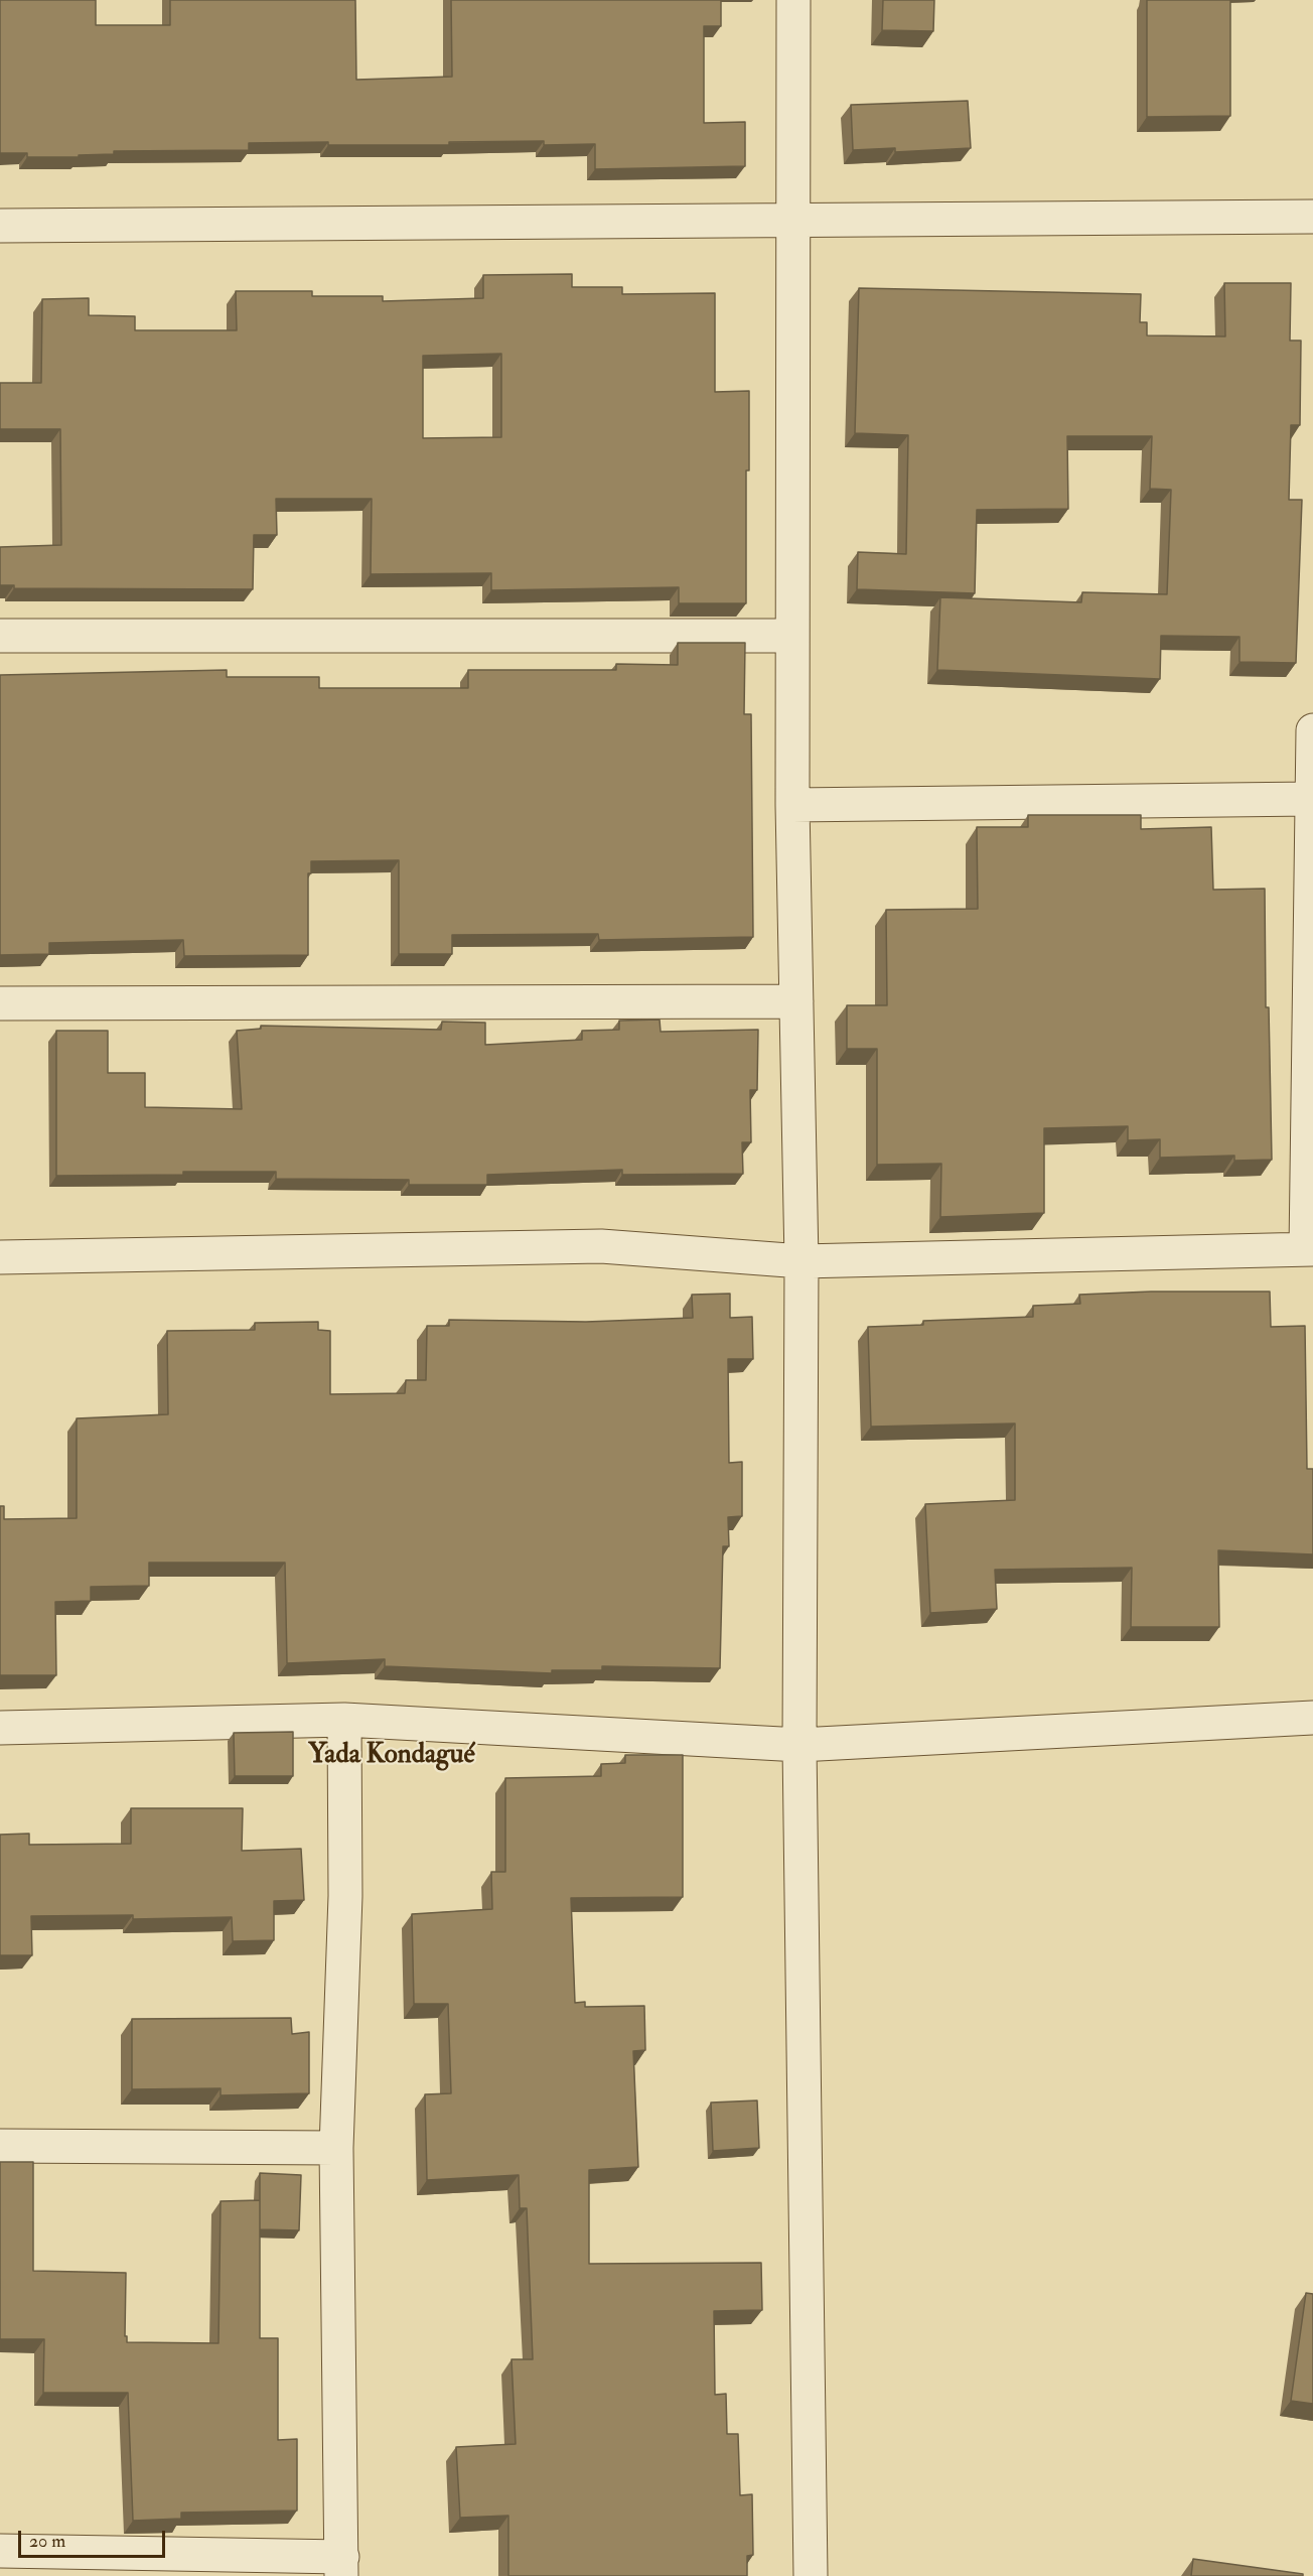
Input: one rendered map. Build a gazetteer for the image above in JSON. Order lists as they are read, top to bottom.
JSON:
{
  "districts": ["Yada Kondagué"],
  "scale_bar": "20 m"
}
